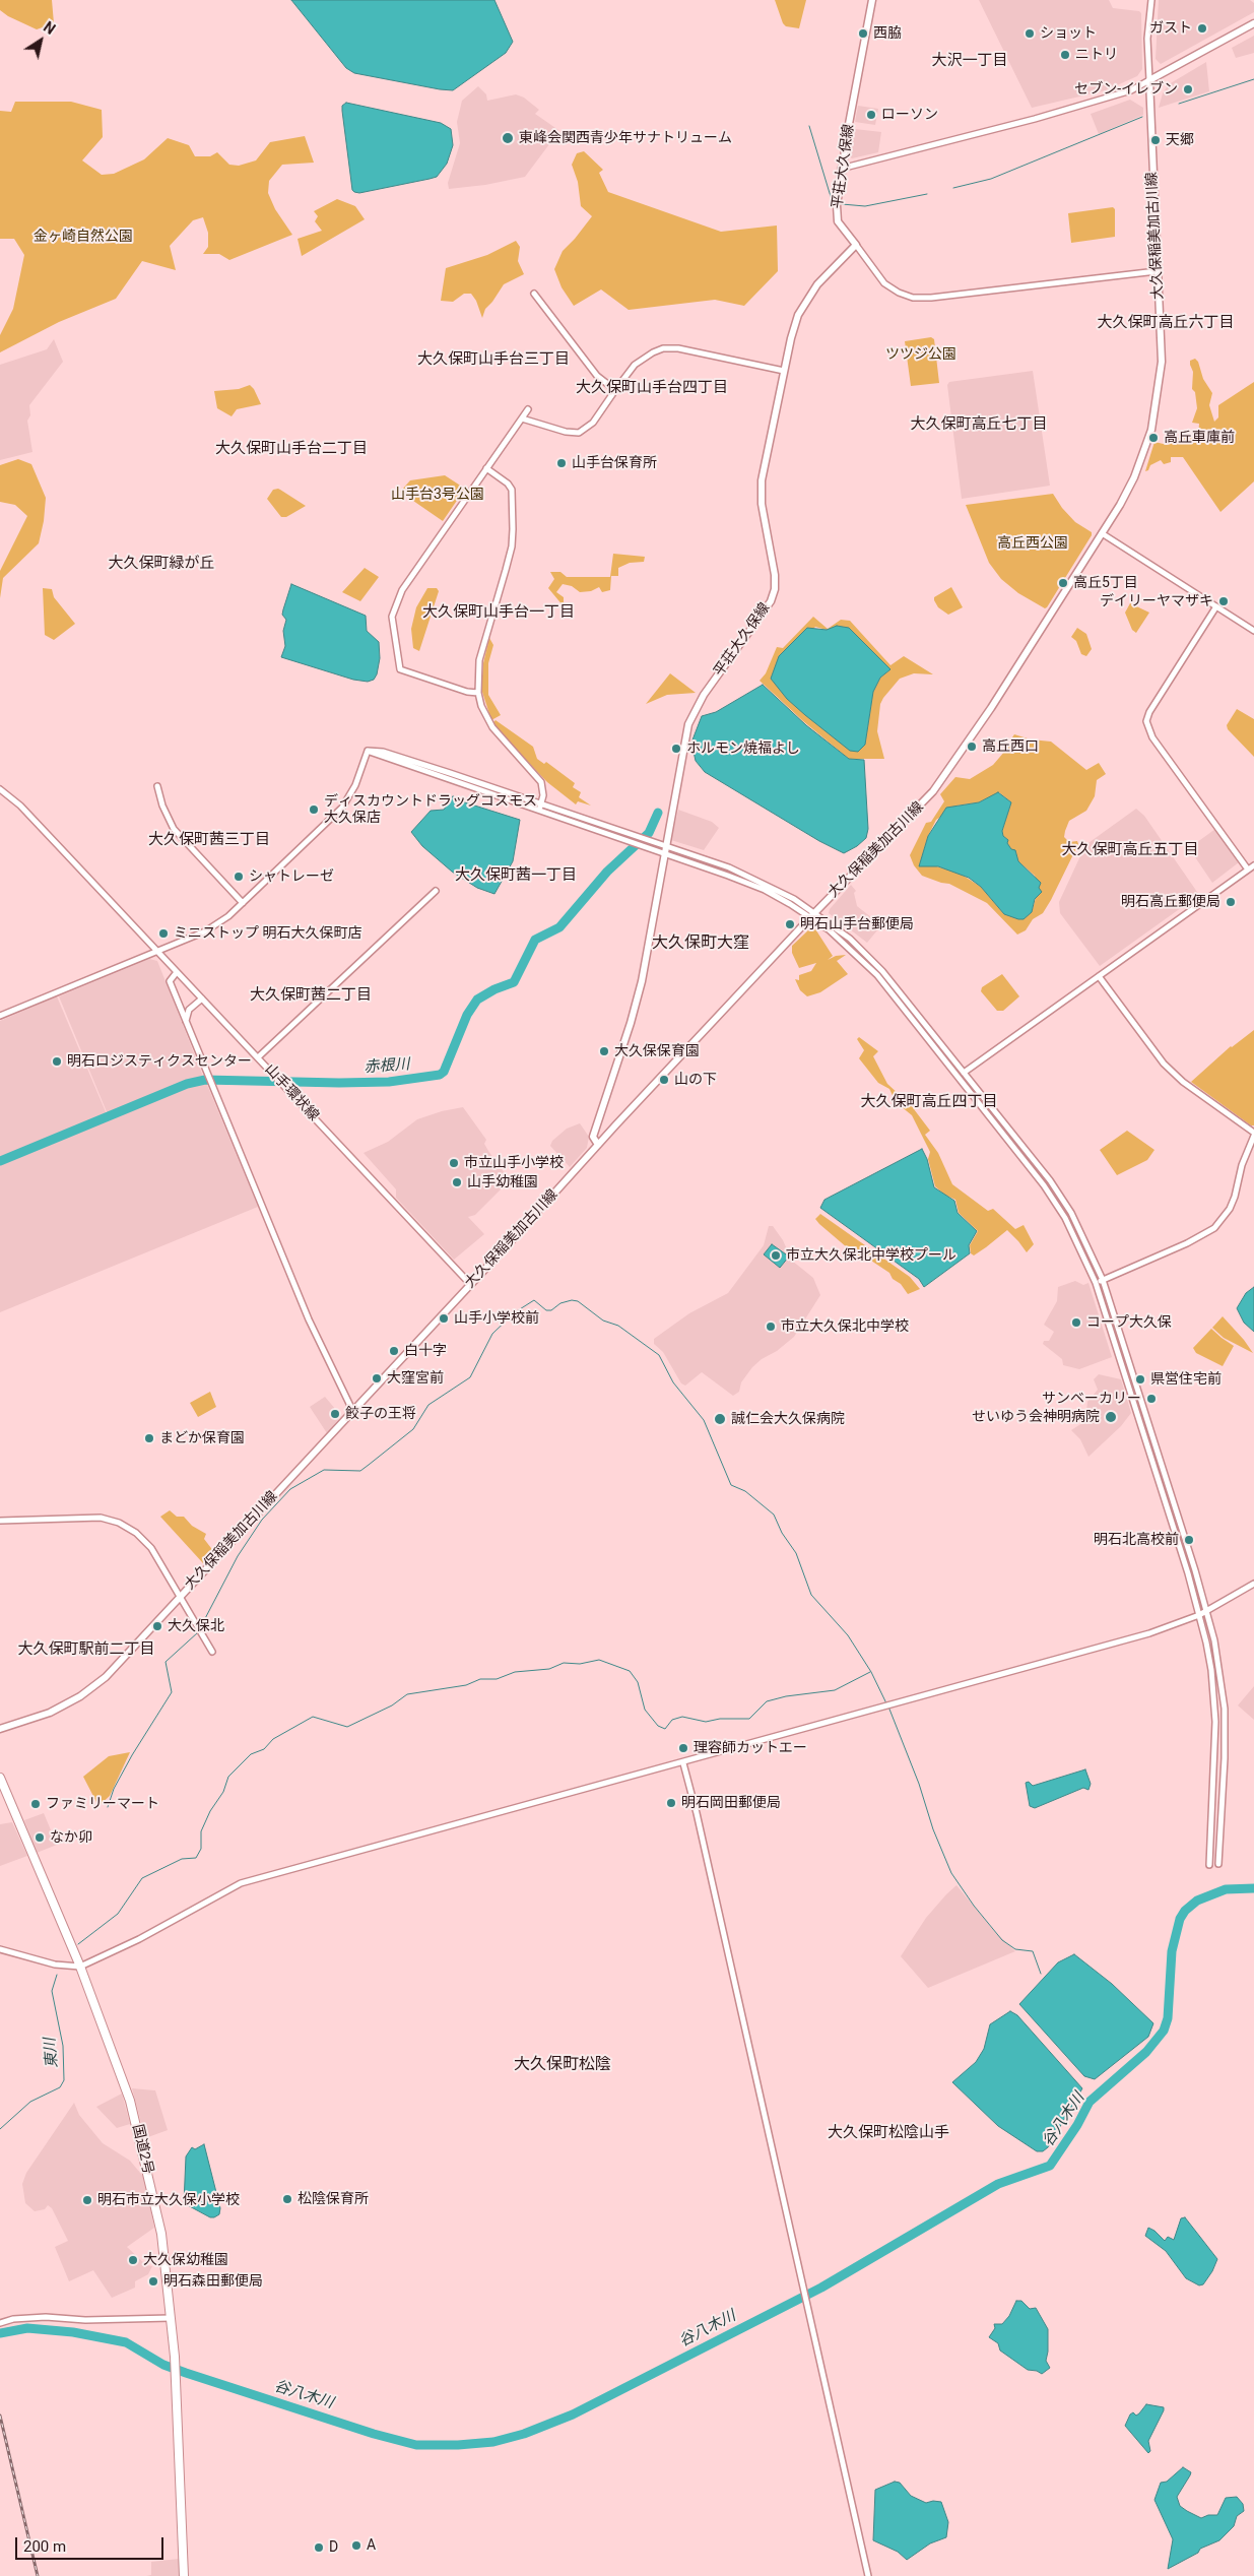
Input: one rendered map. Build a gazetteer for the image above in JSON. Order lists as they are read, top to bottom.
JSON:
{
  "streets": {
    "highway": ["国道2号"],
    "main road": ["平荘大久保線", "大久保稲美加古川線"],
    "street": ["山手環状線"]
  },
  "crossings": [
    ["平荘大久保線", "大久保稲美加古川線"],
    ["大久保稲美加古川線", "山手環状線"]
  ],
  "districts": [
    "大沢一丁目",
    "大久保町高丘六丁目",
    "大久保町山手台三丁目",
    "大久保町山手台四丁目",
    "大久保町高丘七丁目",
    "大久保町山手台二丁目",
    "大久保町緑が丘",
    "大久保町山手台一丁目",
    "大久保町茜三丁目",
    "大久保町高丘五丁目",
    "大久保町茜一丁目",
    "大久保町大窪",
    "大久保町茜二丁目",
    "大久保町高丘四丁目",
    "大久保町駅前二丁目",
    "大久保町松陰",
    "大久保町松陰山手"
  ],
  "water": ["赤根川", "東川", "谷八木川"],
  "parks": [
    "金ヶ崎自然公園",
    "ツツジ公園",
    "山手台3号公園",
    "高丘西公園"
  ],
  "places": [
    "ガスト",
    "西脇",
    "ショット",
    "ニトリ",
    "セブン-イレブン",
    "ローソン",
    "東峰会関西青少年サナトリューム",
    "天郷",
    "高丘車庫前",
    "山手台保育所",
    "高丘5丁目",
    "デイリーヤマザキ",
    "高丘西口",
    "ホルモン焼福よし",
    "ディスカウントドラッグコスモス 大久保店",
    "シャトレーゼ",
    "明石高丘郵便局",
    "明石山手台郵便局",
    "ミニストップ 明石大久保町店",
    "大久保保育園",
    "明石ロジスティクスセンター",
    "山の下",
    "市立山手小学校",
    "山手幼稚園",
    "市立大久保北中学校プール",
    "山手小学校前",
    "コープ大久保",
    "市立大久保北中学校",
    "白十字",
    "大窪宮前",
    "県営住宅前",
    "サンベーカリー",
    "餃子の王将",
    "せいゆう会神明病院",
    "誠仁会大久保病院",
    "まどか保育園",
    "明石北高校前",
    "大久保北",
    "理容師カットエー",
    "明石岡田郵便局",
    "ファミリーマート",
    "なか卯",
    "松陰保育所",
    "明石市立大久保小学校",
    "大久保幼稚園",
    "明石森田郵便局",
    "A",
    "D"
  ],
  "scale_bar": "200 m",
  "north": "top right"
}
